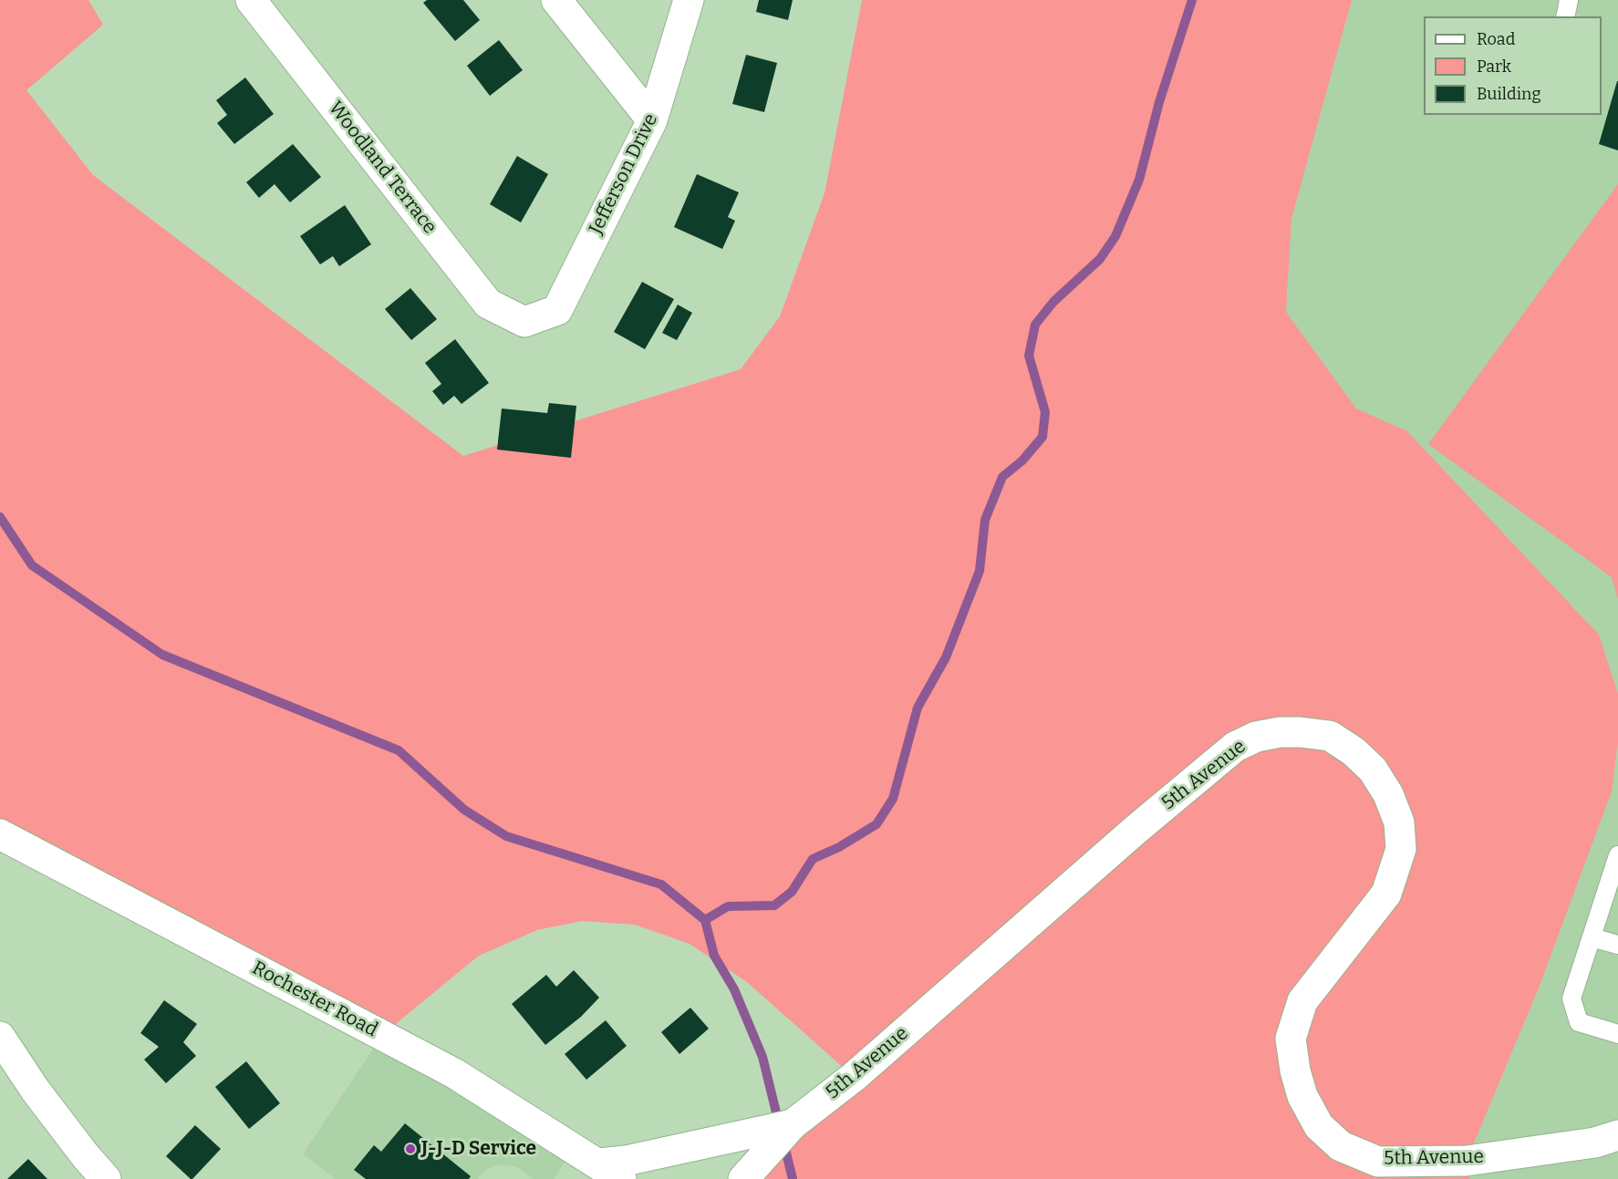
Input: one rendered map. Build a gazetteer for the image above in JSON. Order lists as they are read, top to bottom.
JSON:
{
  "streets": {
    "street": [
      "Woodland Terrace",
      "Jefferson Drive",
      "5th Avenue",
      "Rochester Road"
    ]
  },
  "crossings": [
    ["Woodland Terrace", "Jefferson Drive"]
  ],
  "places": ["J-J-D Service"],
  "legend": ["Road", "Park", "Building"]
}
